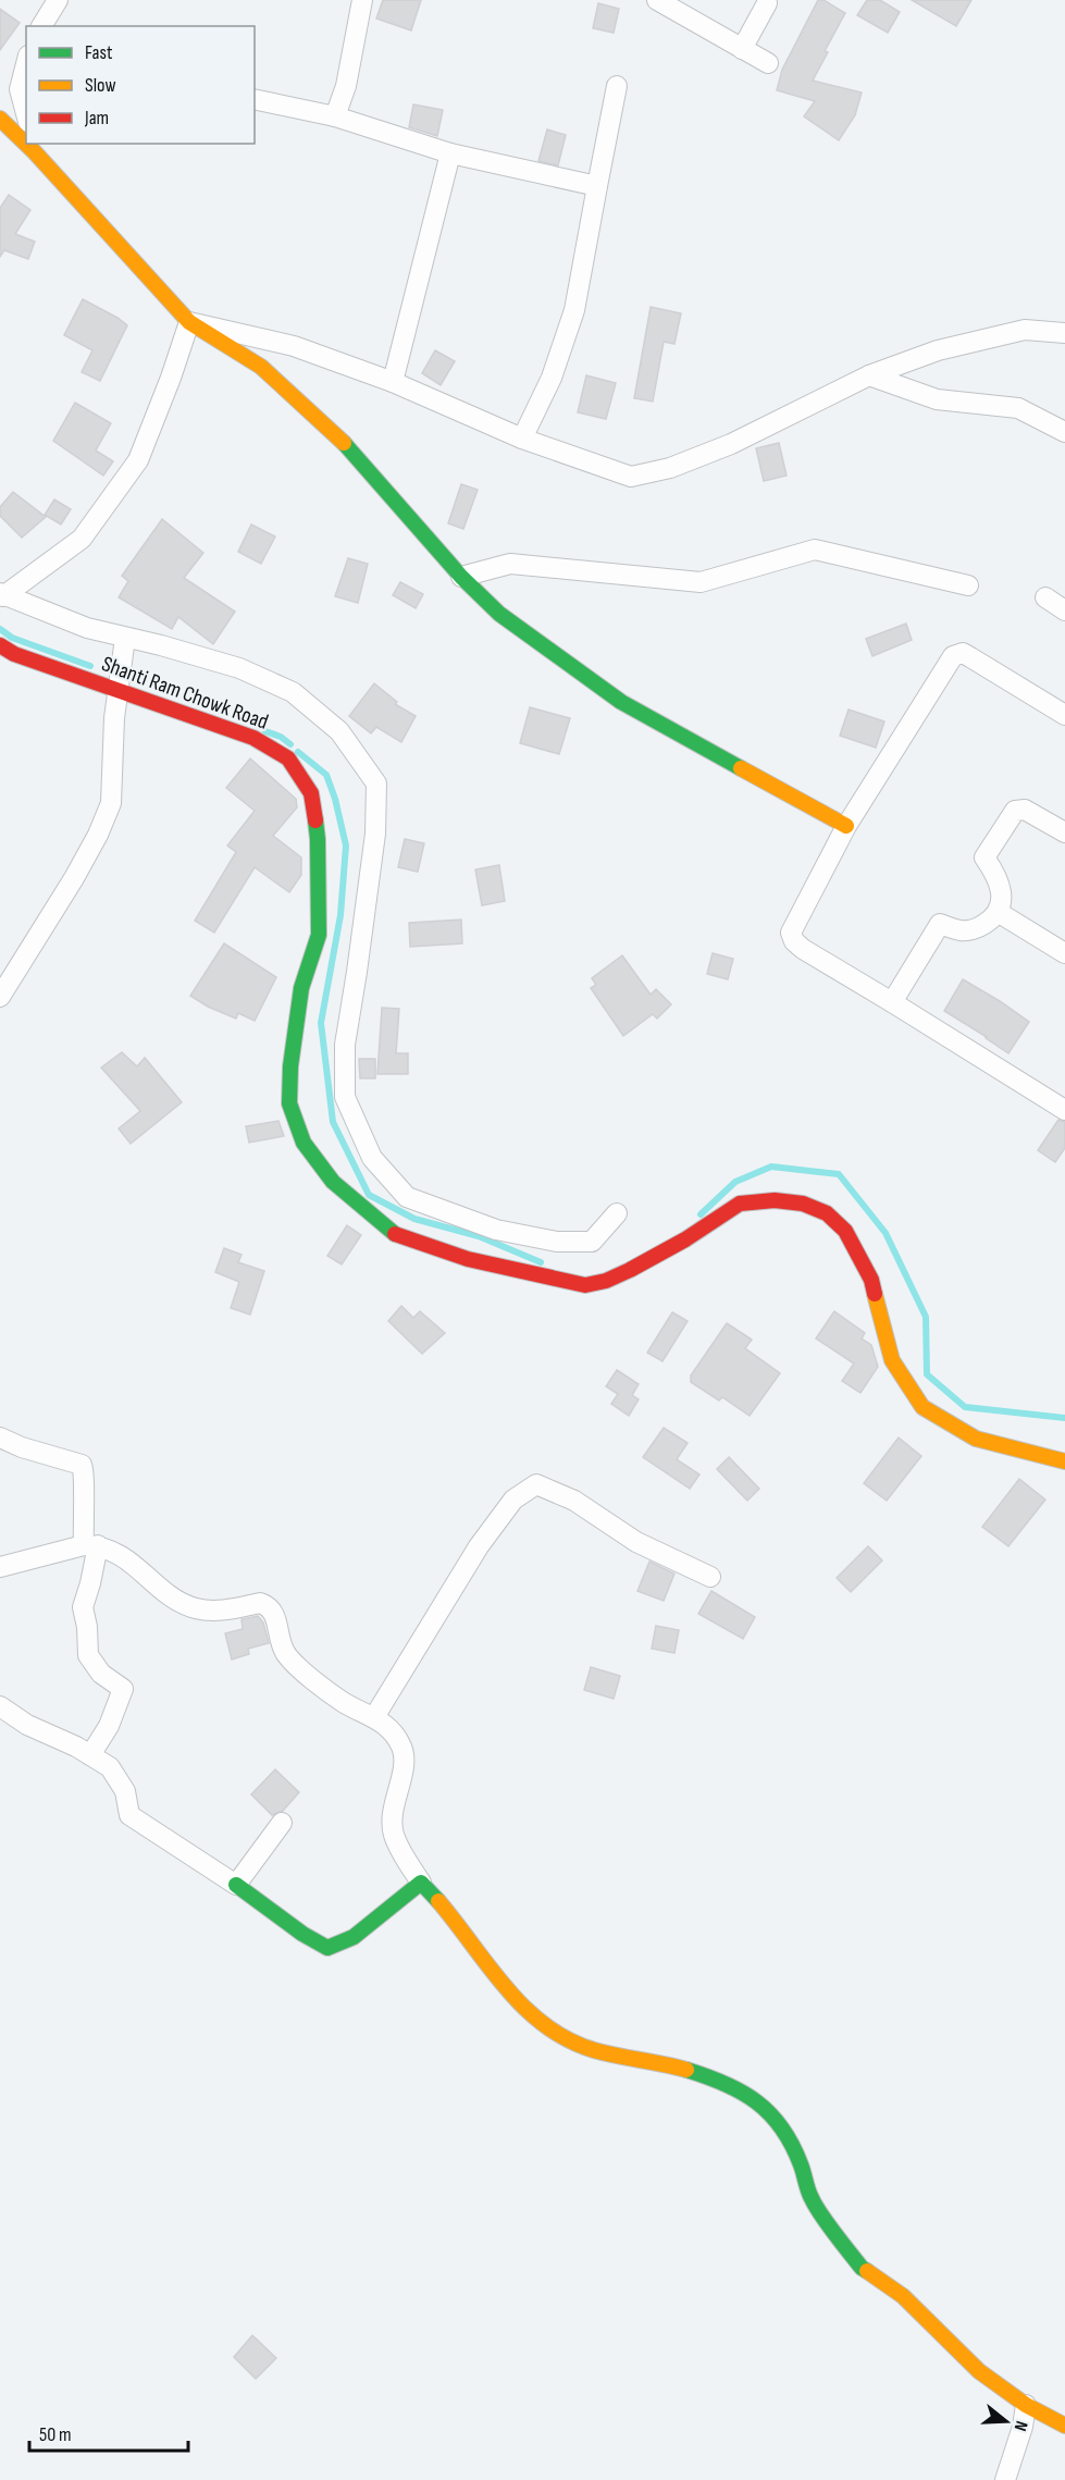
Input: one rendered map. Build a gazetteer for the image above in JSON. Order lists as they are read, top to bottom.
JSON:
{
  "streets": {
    "street": ["Shanti Ram Chowk Road"]
  },
  "legend": ["Fast", "Slow", "Jam"],
  "scale_bar": "50 m",
  "north": "right"
}
